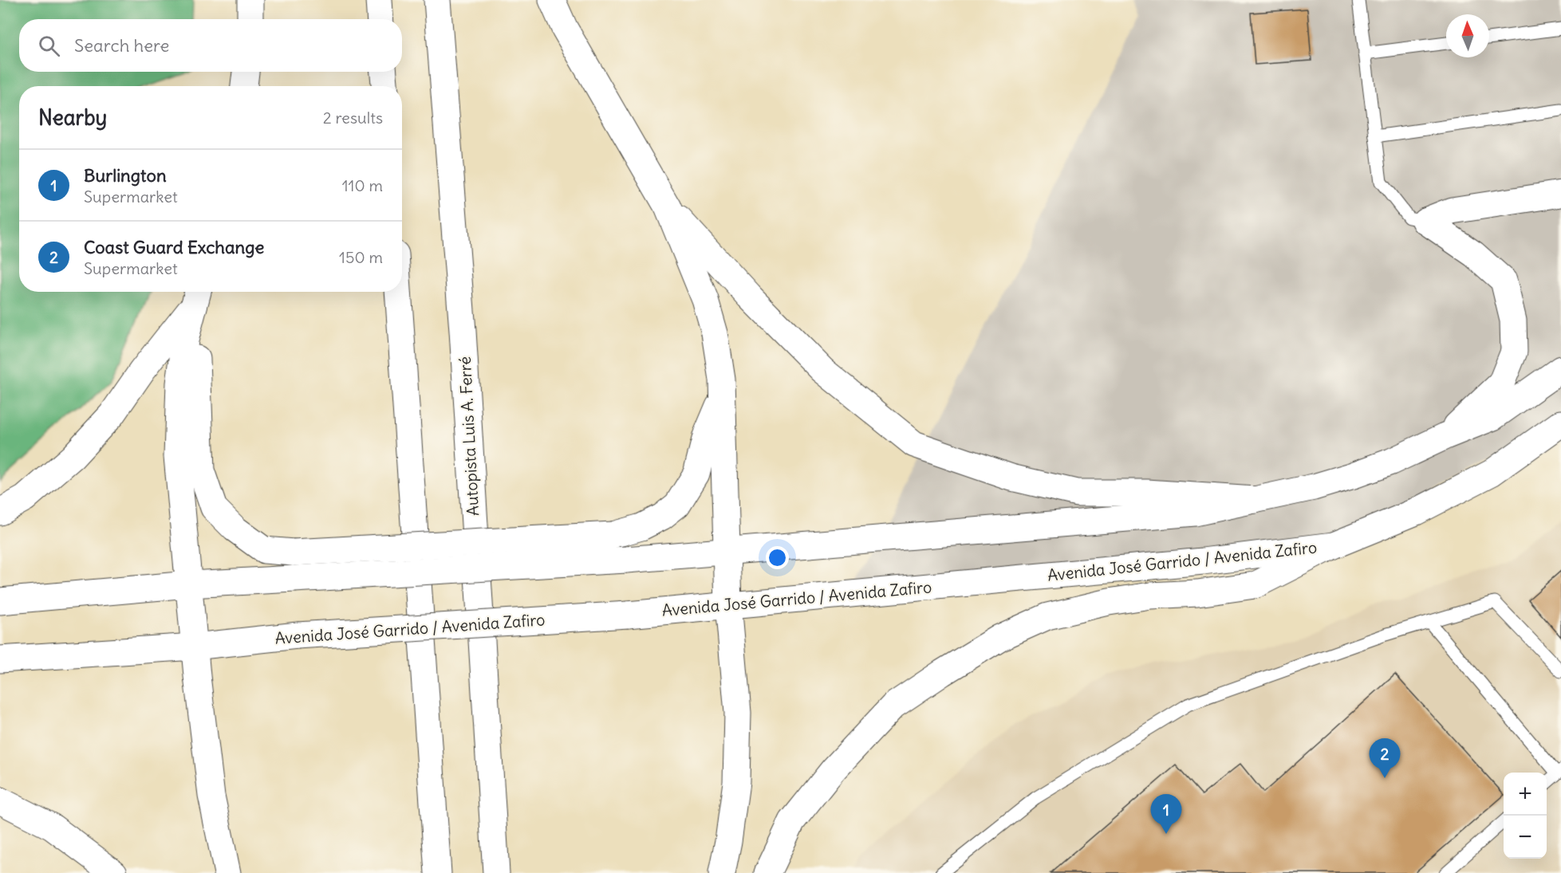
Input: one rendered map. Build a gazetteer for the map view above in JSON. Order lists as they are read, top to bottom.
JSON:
{
  "streets": {
    "main road": ["Autopista Luis A. Ferré", "Avenida José Garrido / Avenida Zafiro"]
  },
  "north": "top",
  "page": {
    "search": "Search here",
    "heading": ["Nearby", "2 results"],
    "list": [
      {
        "mark": "1",
        "name": "Burlington",
        "note": "Supermarket",
        "value": "110 m"
      },
      {
        "mark": "2",
        "name": "Coast Guard Exchange",
        "note": "Supermarket",
        "value": "150 m"
      }
    ],
    "pins": ["2", "1"],
    "map_buttons": ["+", "−"]
  }
}
